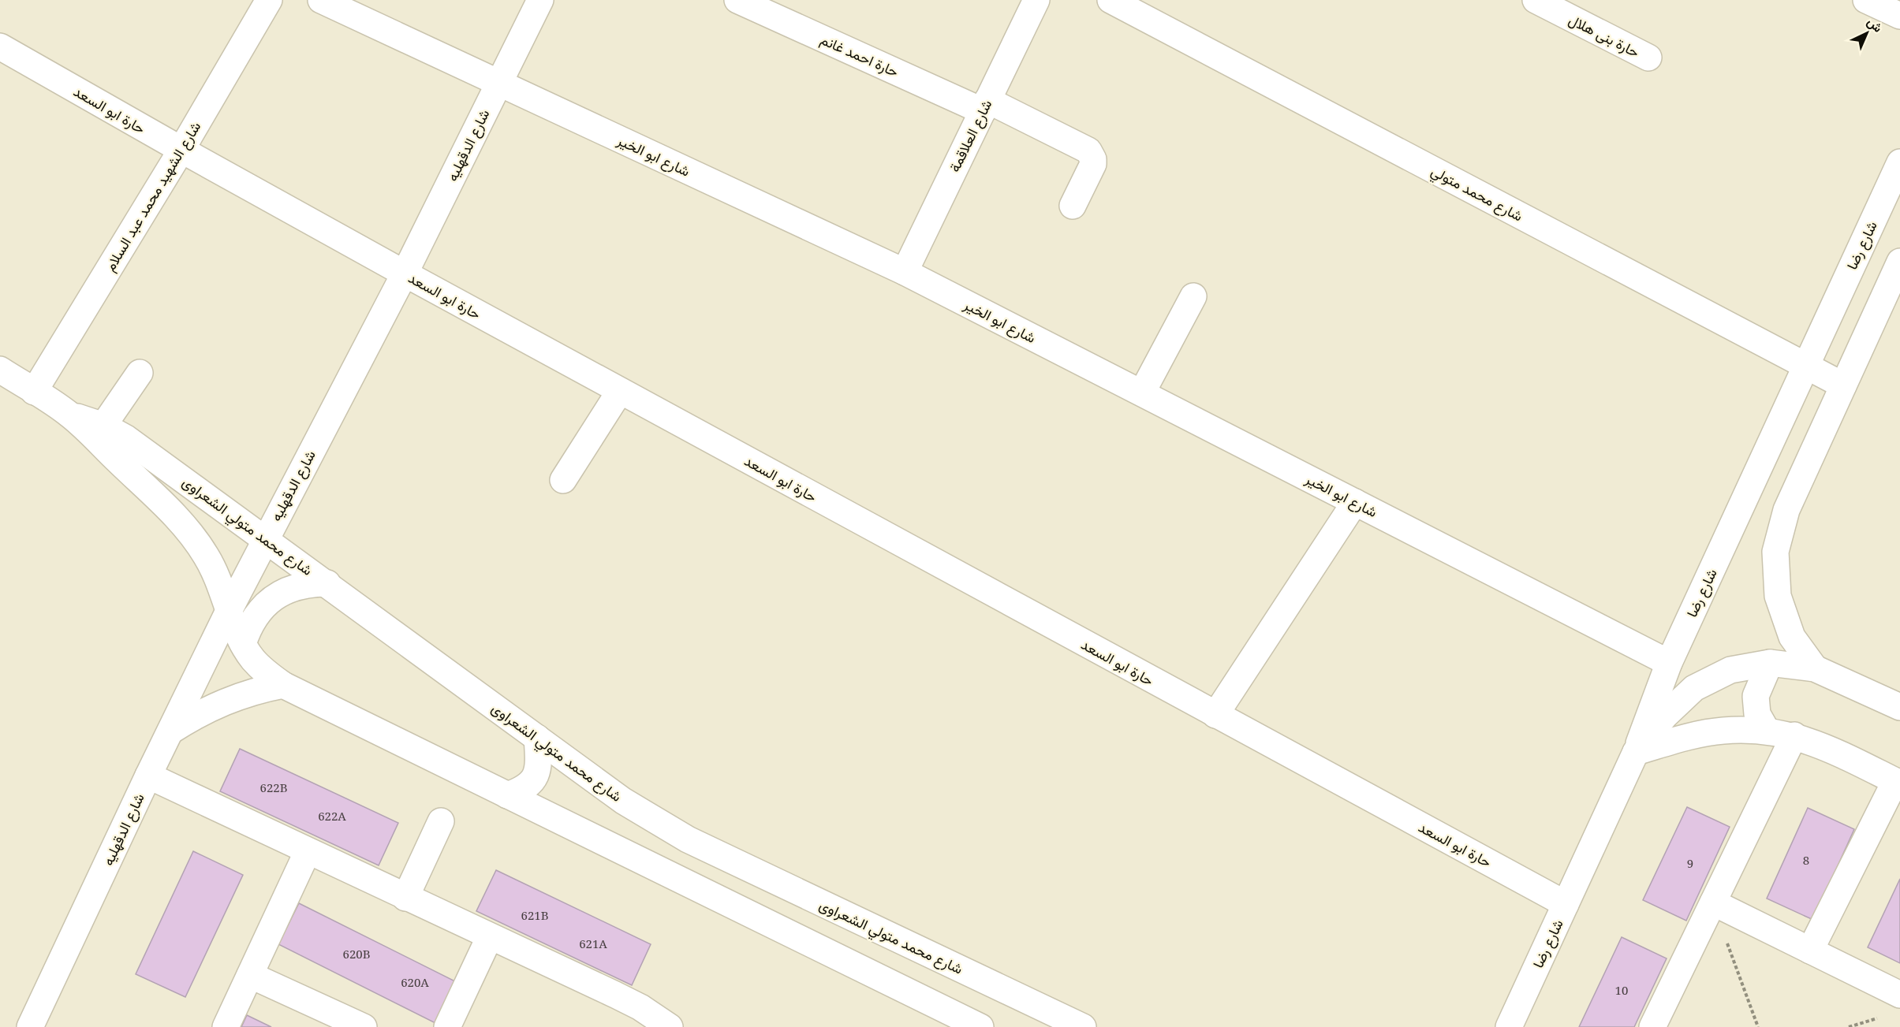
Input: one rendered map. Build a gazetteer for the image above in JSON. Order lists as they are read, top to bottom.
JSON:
{
  "streets": {
    "street": [
      "حارة بنى هلال",
      "حارة احمد غانم",
      "حارة ابو السعد",
      "شارع العلاقمة",
      "شارع الدقهليه",
      "شارع ابو الخير",
      "شارع محمد متولي",
      "شارع الشهيد محمد عبد السلام",
      "شارع رضا",
      "شارع محمد متولي الشعراوى"
    ]
  },
  "crossings": [
    ["حارة احمد غانم", "شارع العلاقمة"],
    ["حارة ابو السعد", "شارع الدقهليه"],
    ["حارة ابو السعد", "شارع الشهيد محمد عبد السلام"],
    ["حارة ابو السعد", "شارع رضا"],
    ["شارع العلاقمة", "شارع ابو الخير"],
    ["شارع الدقهليه", "شارع ابو الخير"],
    ["شارع الدقهليه", "شارع محمد متولي الشعراوى"],
    ["شارع ابو الخير", "شارع رضا"],
    ["شارع محمد متولي", "شارع رضا"],
    ["شارع الشهيد محمد عبد السلام", "شارع محمد متولي الشعراوى"]
  ],
  "house_numbers": [
    "622B",
    "622A",
    "8",
    "9",
    "621B",
    "621A",
    "620B",
    "620A",
    "10"
  ],
  "north": "top right"
}
